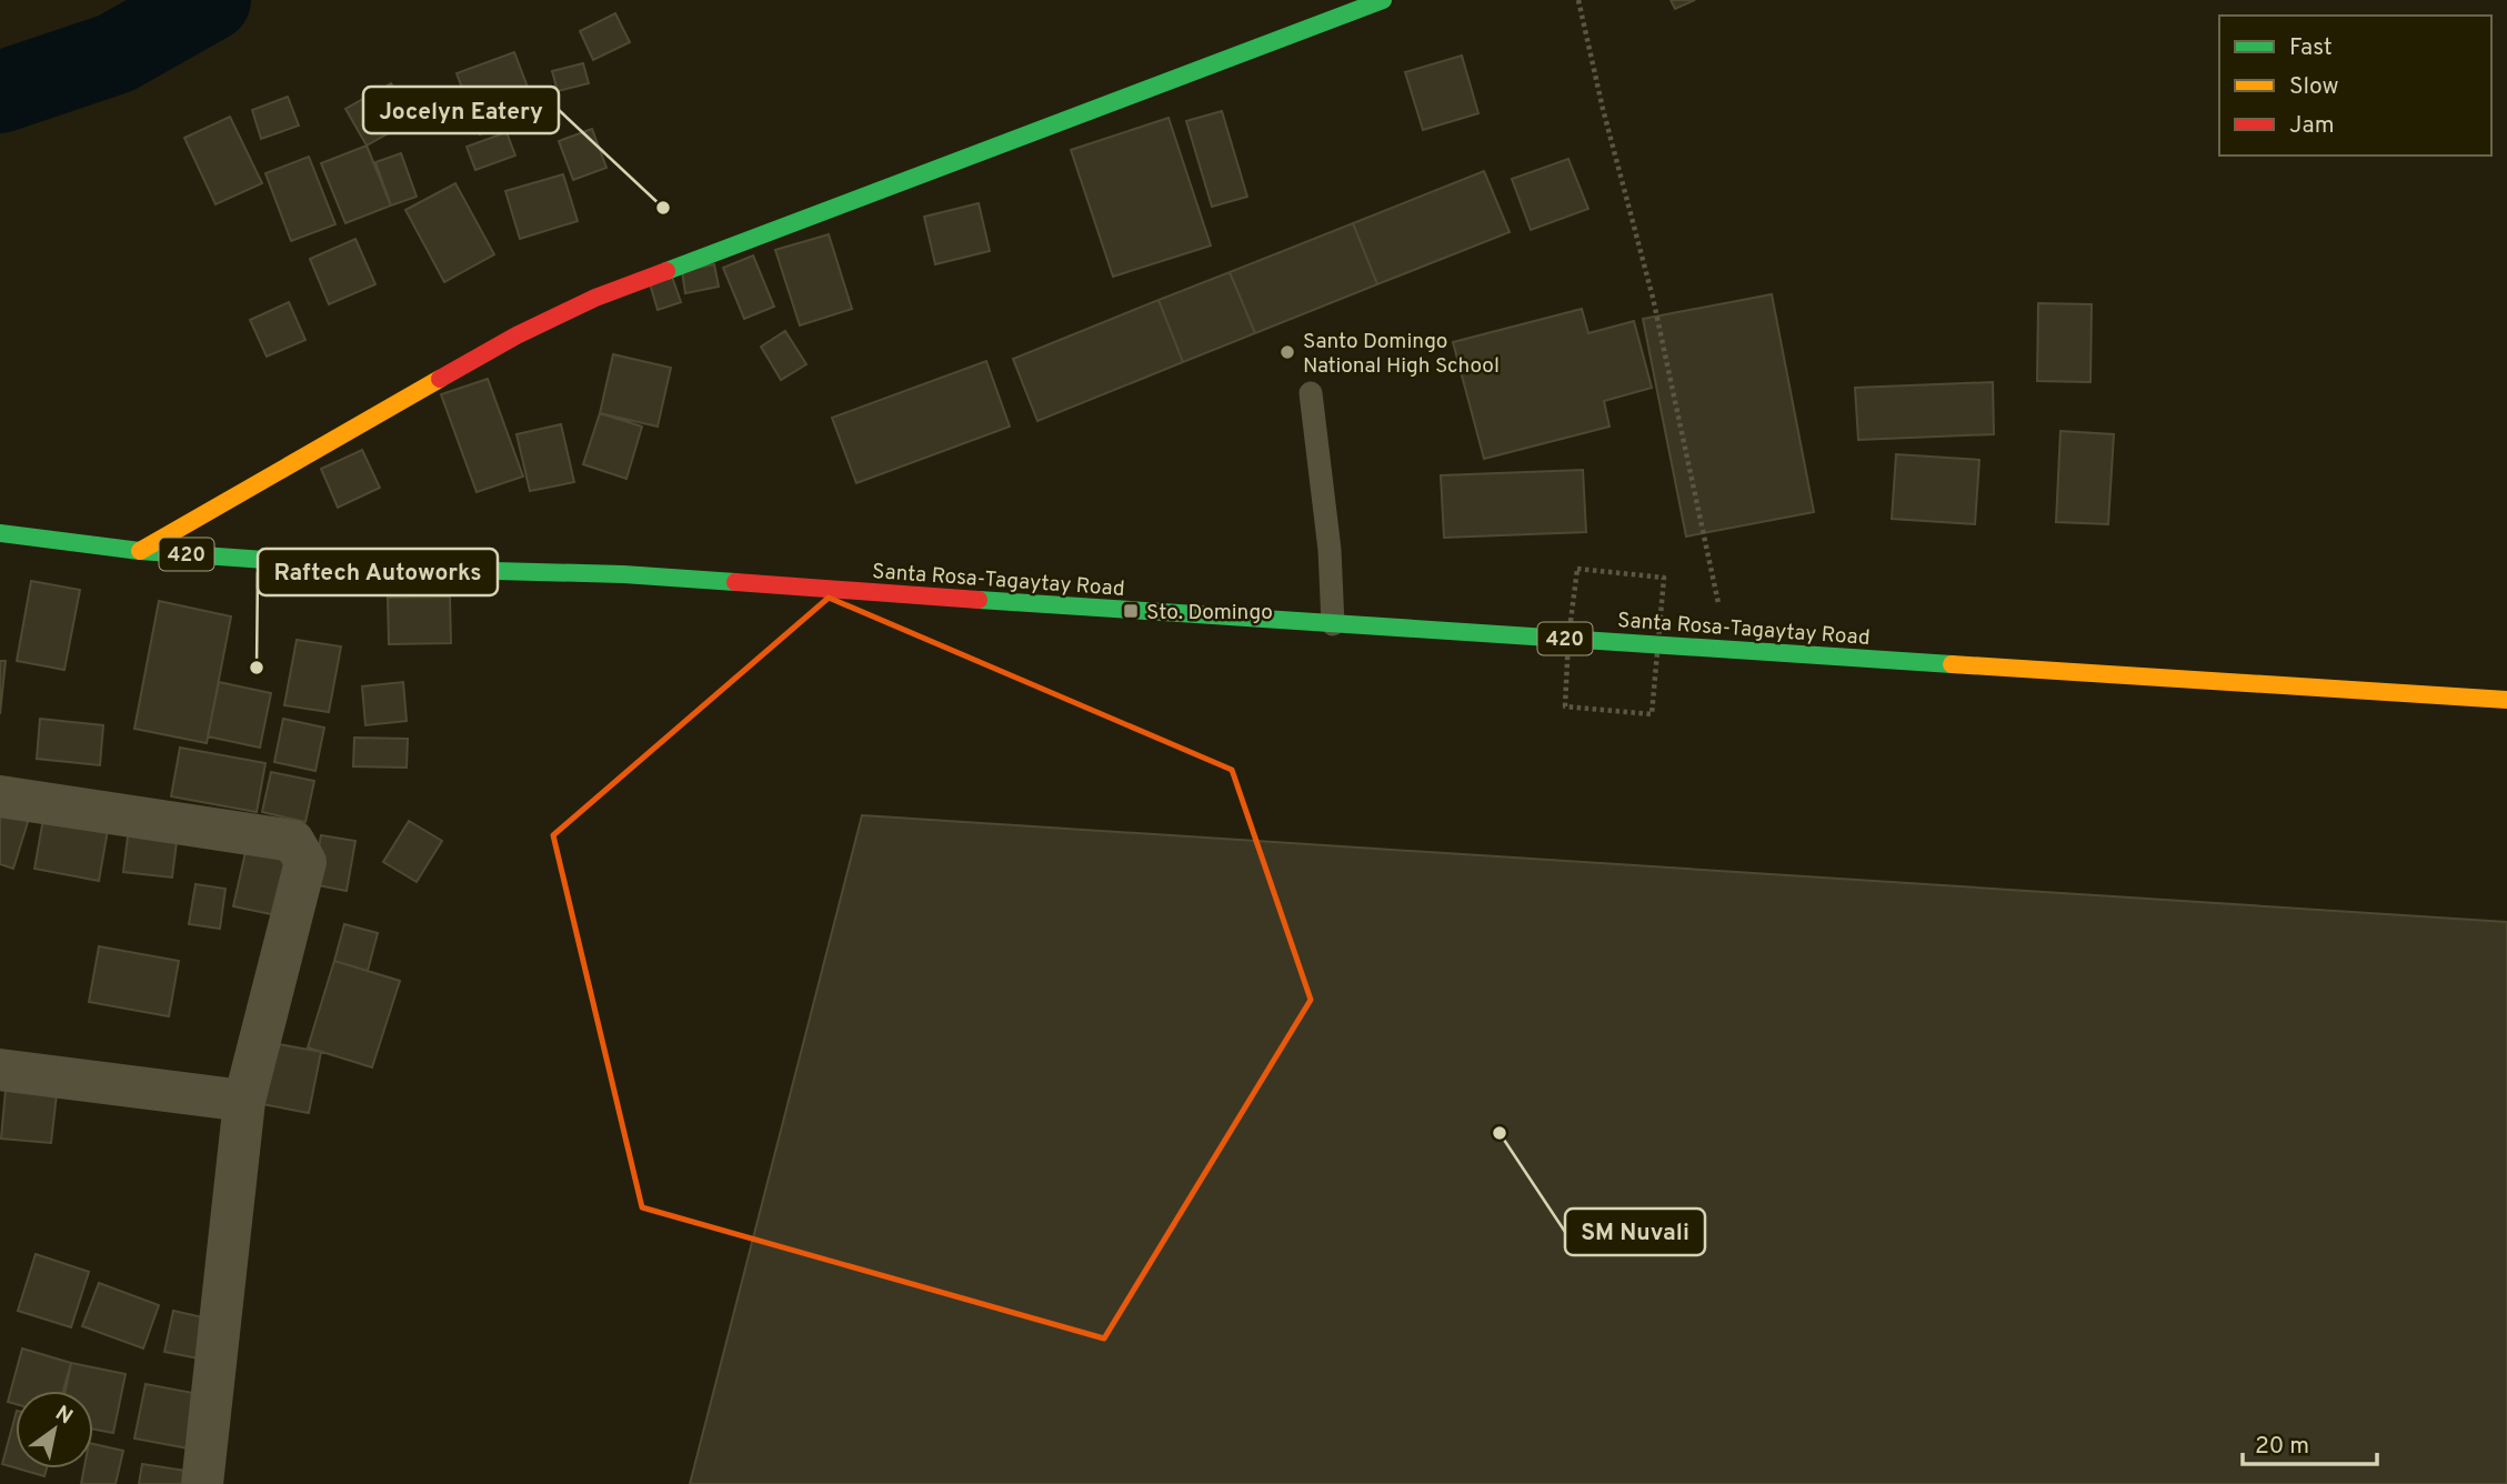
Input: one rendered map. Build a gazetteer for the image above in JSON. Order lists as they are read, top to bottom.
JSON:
{
  "streets": {
    "main road": ["420", "Santa Rosa-Tagaytay Road"]
  },
  "places": {
    "other": [
      "Jocelyn Eatery",
      "Santo Domingo National High School",
      "Raftech Autoworks",
      "SM Nuvali"
    ],
    "transit": ["Sto. Domingo"]
  },
  "legend": ["Fast", "Slow", "Jam"],
  "scale_bar": "20 m",
  "north": "top right"
}
